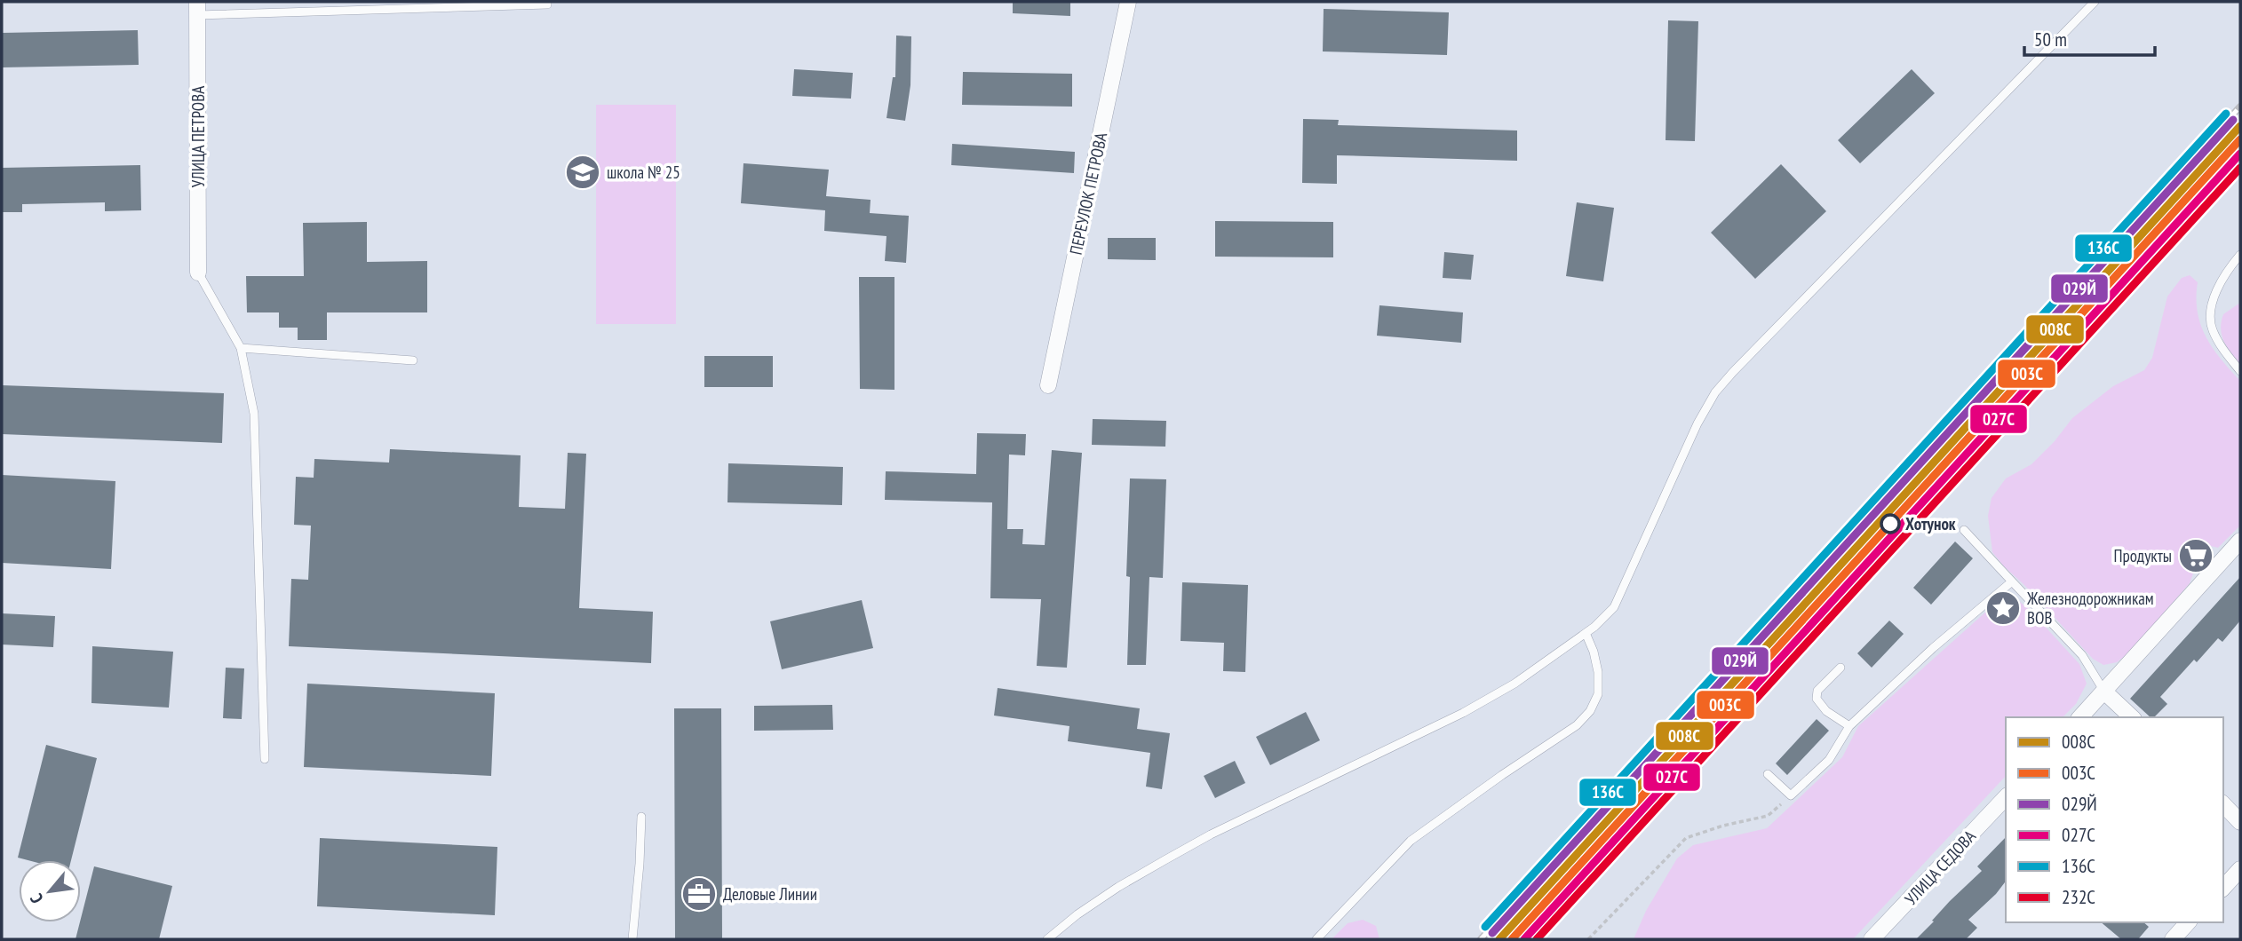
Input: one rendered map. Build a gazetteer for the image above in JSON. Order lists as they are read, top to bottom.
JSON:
{
  "streets": {
    "street": ["УЛИЦА ПЕТРОВА", "ПЕРЕУЛОК ПЕТРОВА", "УЛИЦА СЕДОВА"]
  },
  "places": {
    "school or university": ["школа № 25"],
    "other": ["Хотунок"],
    "supermarket": ["Продукты"],
    "place": ["Железнодорожникам ВОВ"],
    "office": ["Деловые Линии"]
  },
  "lines": [
    "transit line 136С",
    "transit line 029Й",
    "transit line 008С",
    "transit line 003С",
    "transit line 027С",
    "transit line 232C"
  ],
  "legend": [
    "008С",
    "003С",
    "029Й",
    "027С",
    "136С",
    "232C"
  ],
  "scale_bar": "50 m",
  "north": "bottom left"
}
